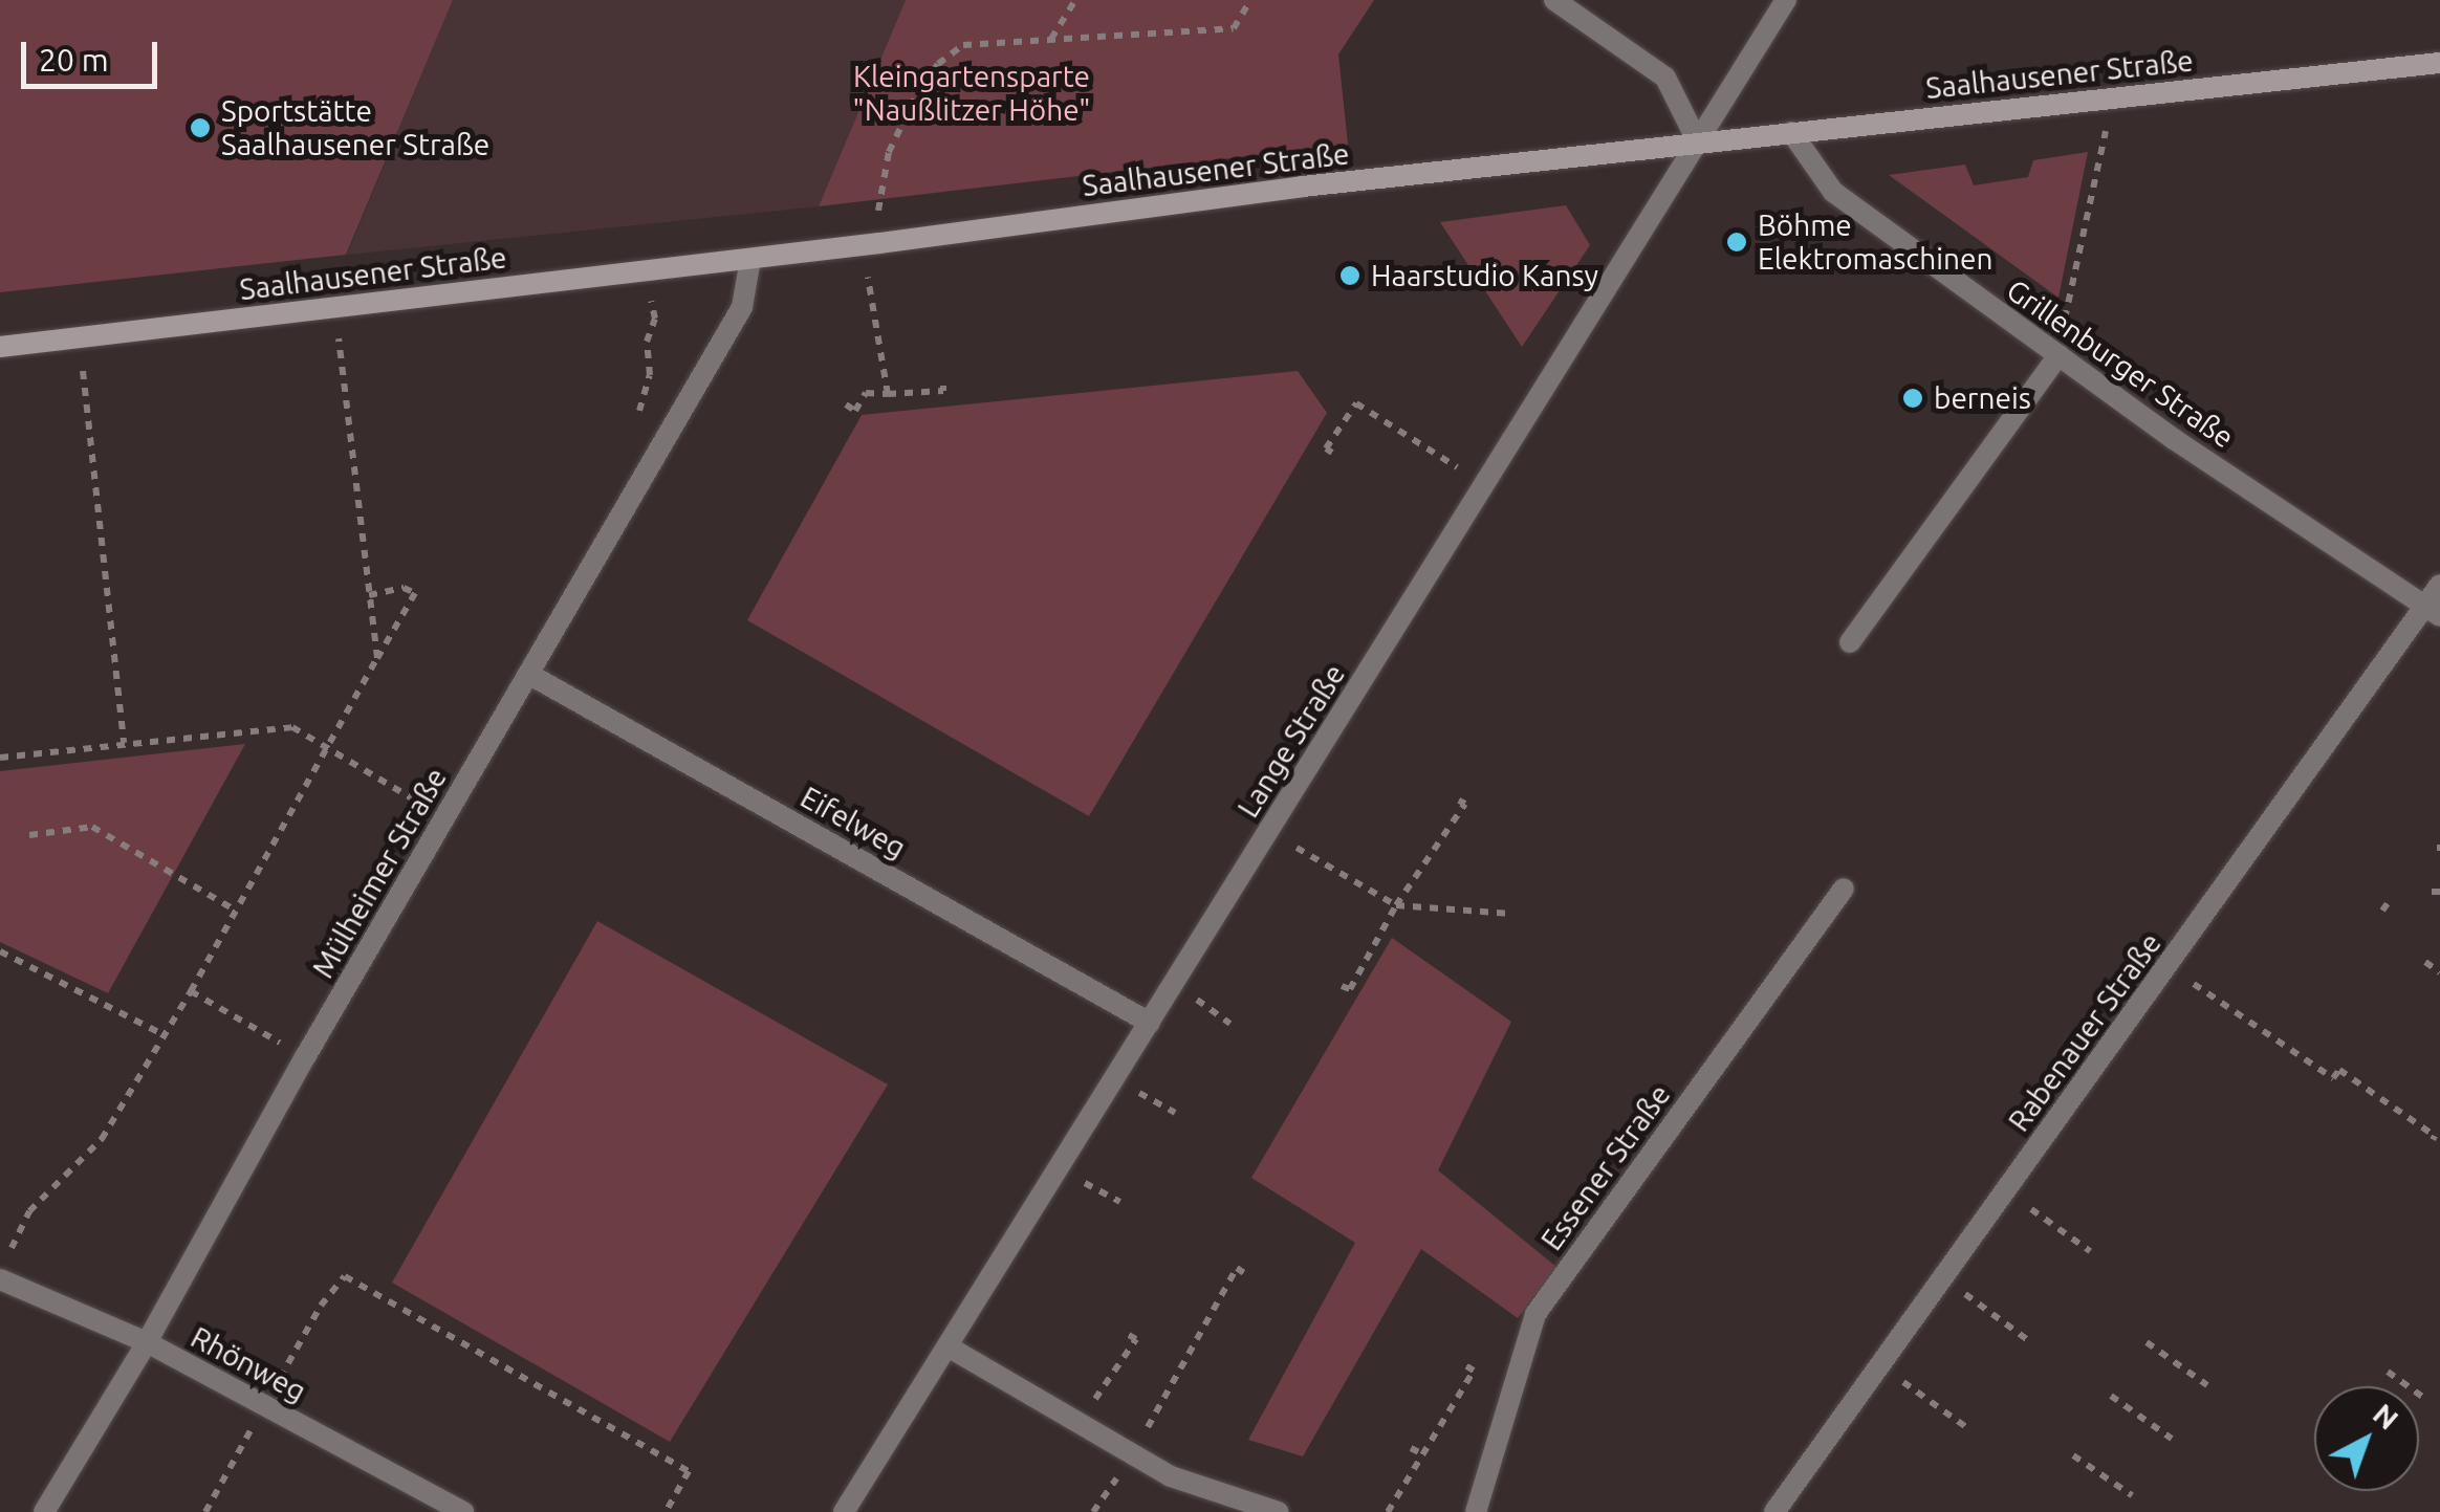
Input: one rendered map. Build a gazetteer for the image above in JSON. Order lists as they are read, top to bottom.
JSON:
{
  "streets": {
    "street": [
      "Saalhausener Straße",
      "Grillenburger Straße",
      "Lange Straße",
      "Eifelweg",
      "Mülheimer Straße",
      "Rabenauer Straße",
      "Essener Straße",
      "Rhönweg"
    ]
  },
  "crossings": [
    ["Saalhausener Straße", "Grillenburger Straße"],
    ["Saalhausener Straße", "Lange Straße"],
    ["Saalhausener Straße", "Mülheimer Straße"],
    ["Grillenburger Straße", "Rabenauer Straße"],
    ["Lange Straße", "Eifelweg"],
    ["Eifelweg", "Mülheimer Straße"],
    ["Mülheimer Straße", "Rhönweg"]
  ],
  "parks": ["Kleingartensparte \"Naußlitzer Höhe\""],
  "places": [
    "Sportstätte Saalhausener Straße",
    "Böhme Elektromaschinen",
    "Haarstudio Kansy",
    "berneis"
  ],
  "scale_bar": "20 m",
  "north": "top right"
}
